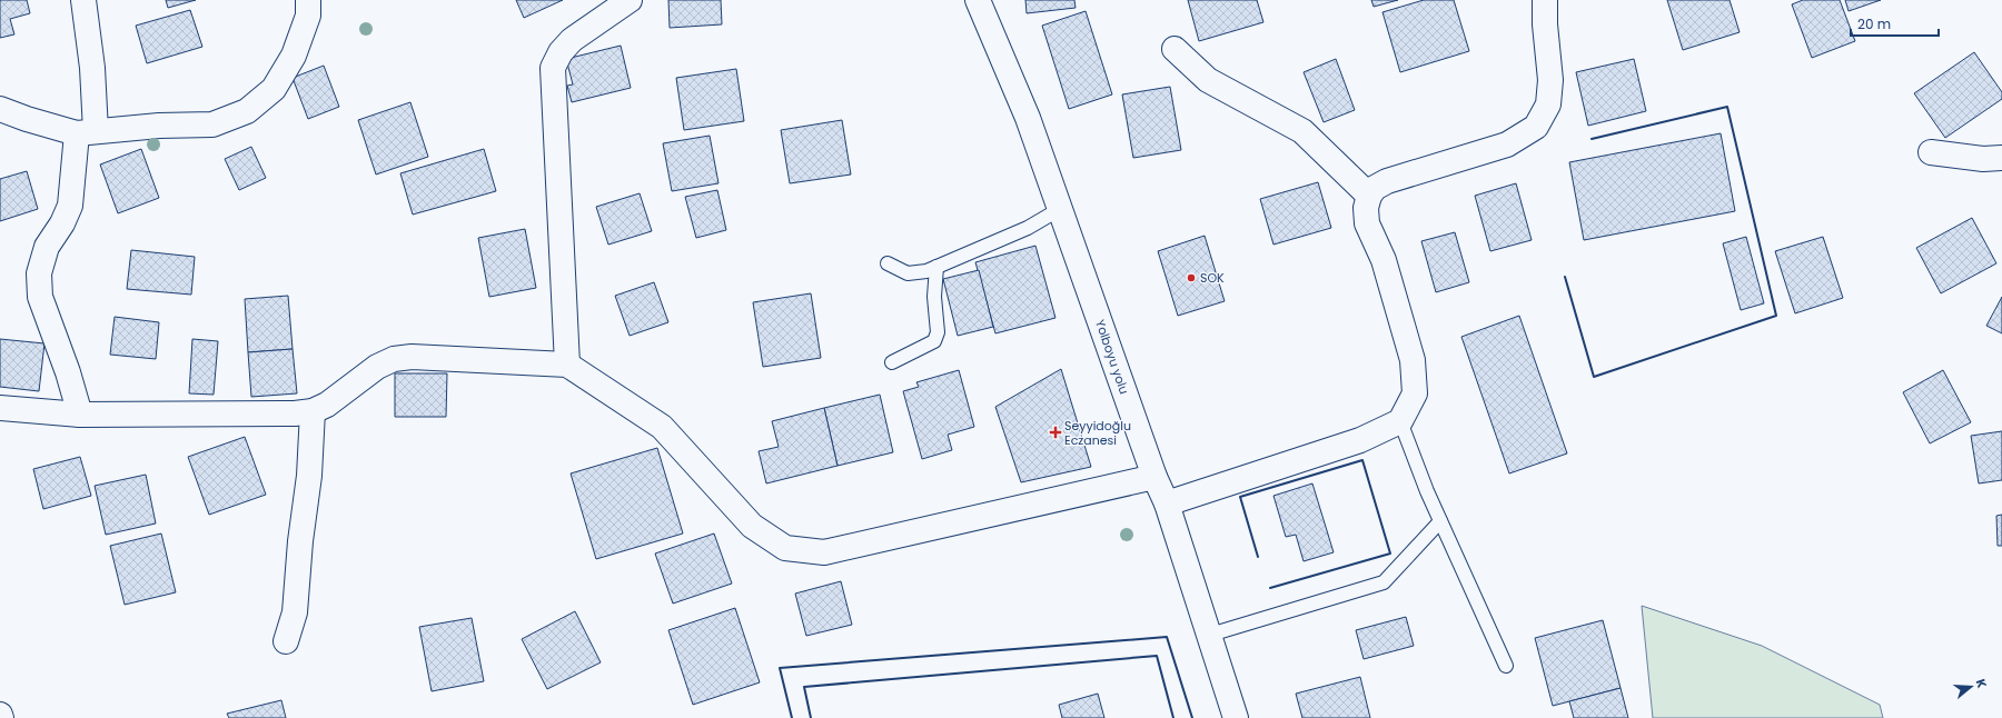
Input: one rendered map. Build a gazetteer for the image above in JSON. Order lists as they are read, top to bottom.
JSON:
{
  "streets": {
    "street": ["Yolboyu yolu"]
  },
  "places": {
    "other": ["SOK"],
    "health": ["Seyyidoğlu Eczanesi"]
  },
  "scale_bar": "20 m",
  "north": "right"
}
